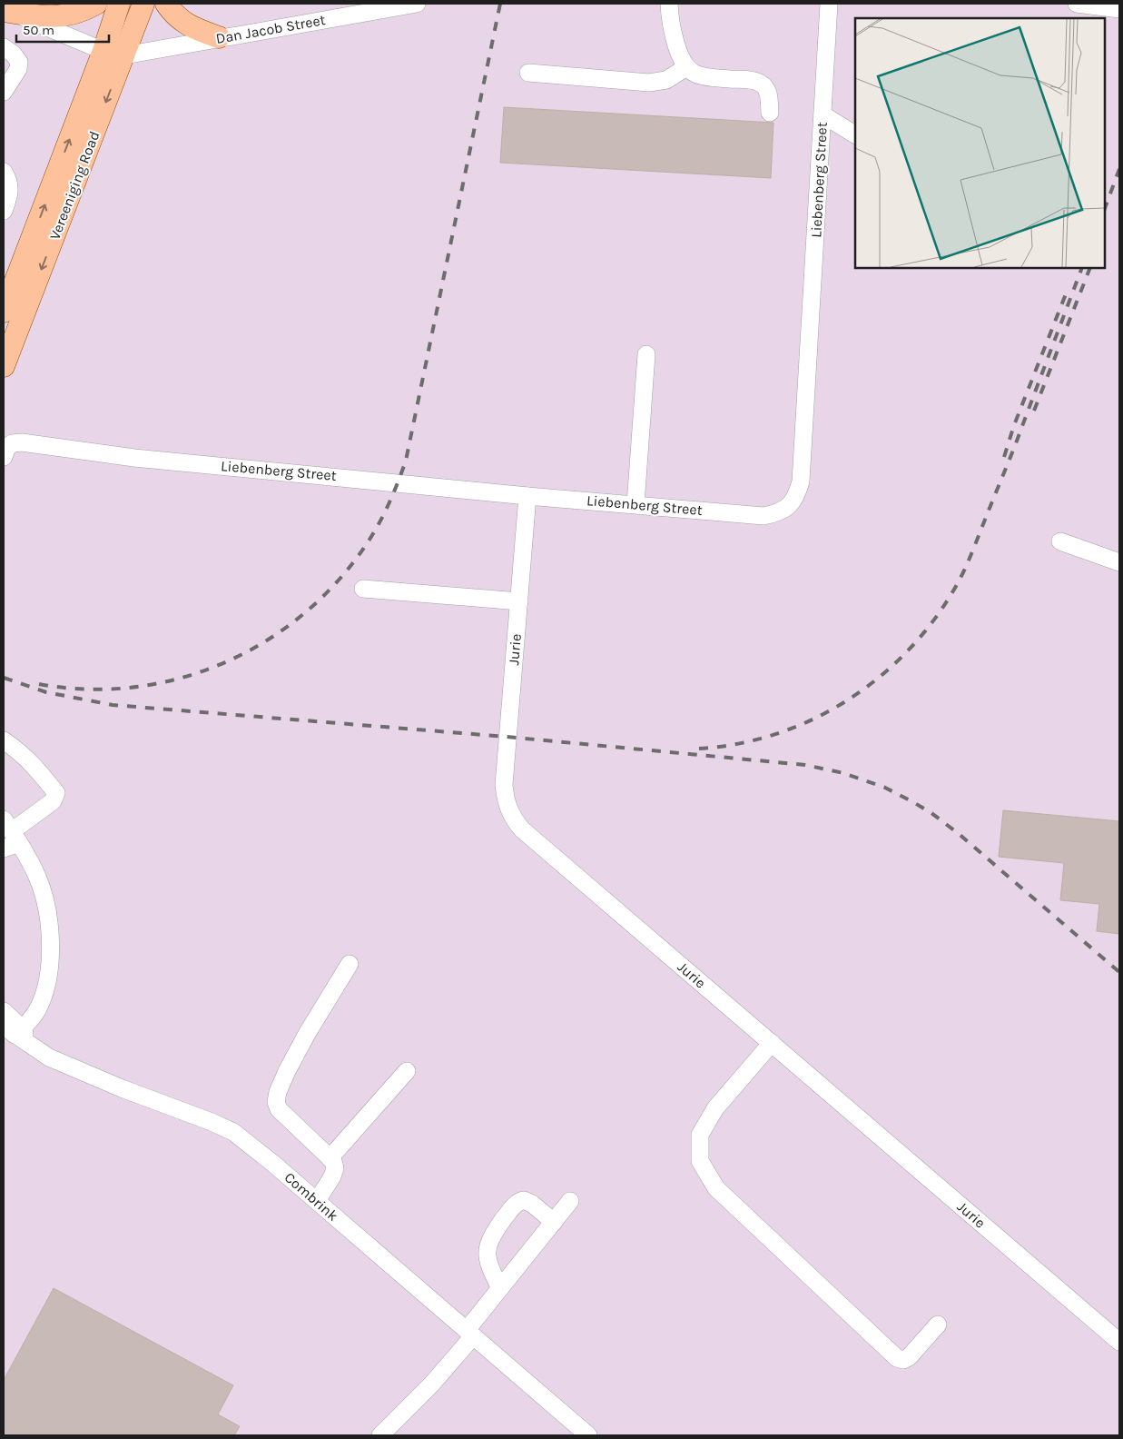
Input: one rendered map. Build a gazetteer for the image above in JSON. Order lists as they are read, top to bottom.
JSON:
{
  "streets": {
    "main road": ["Vereeniging Road"],
    "street": [
      "Dan Jacob Street",
      "Liebenberg Street",
      "Jurie",
      "Combrink"
    ]
  },
  "crossings": [
    ["Dan Jacob Street", "Vereeniging Road"],
    ["Liebenberg Street", "Jurie"]
  ],
  "scale_bar": "50 m"
}
